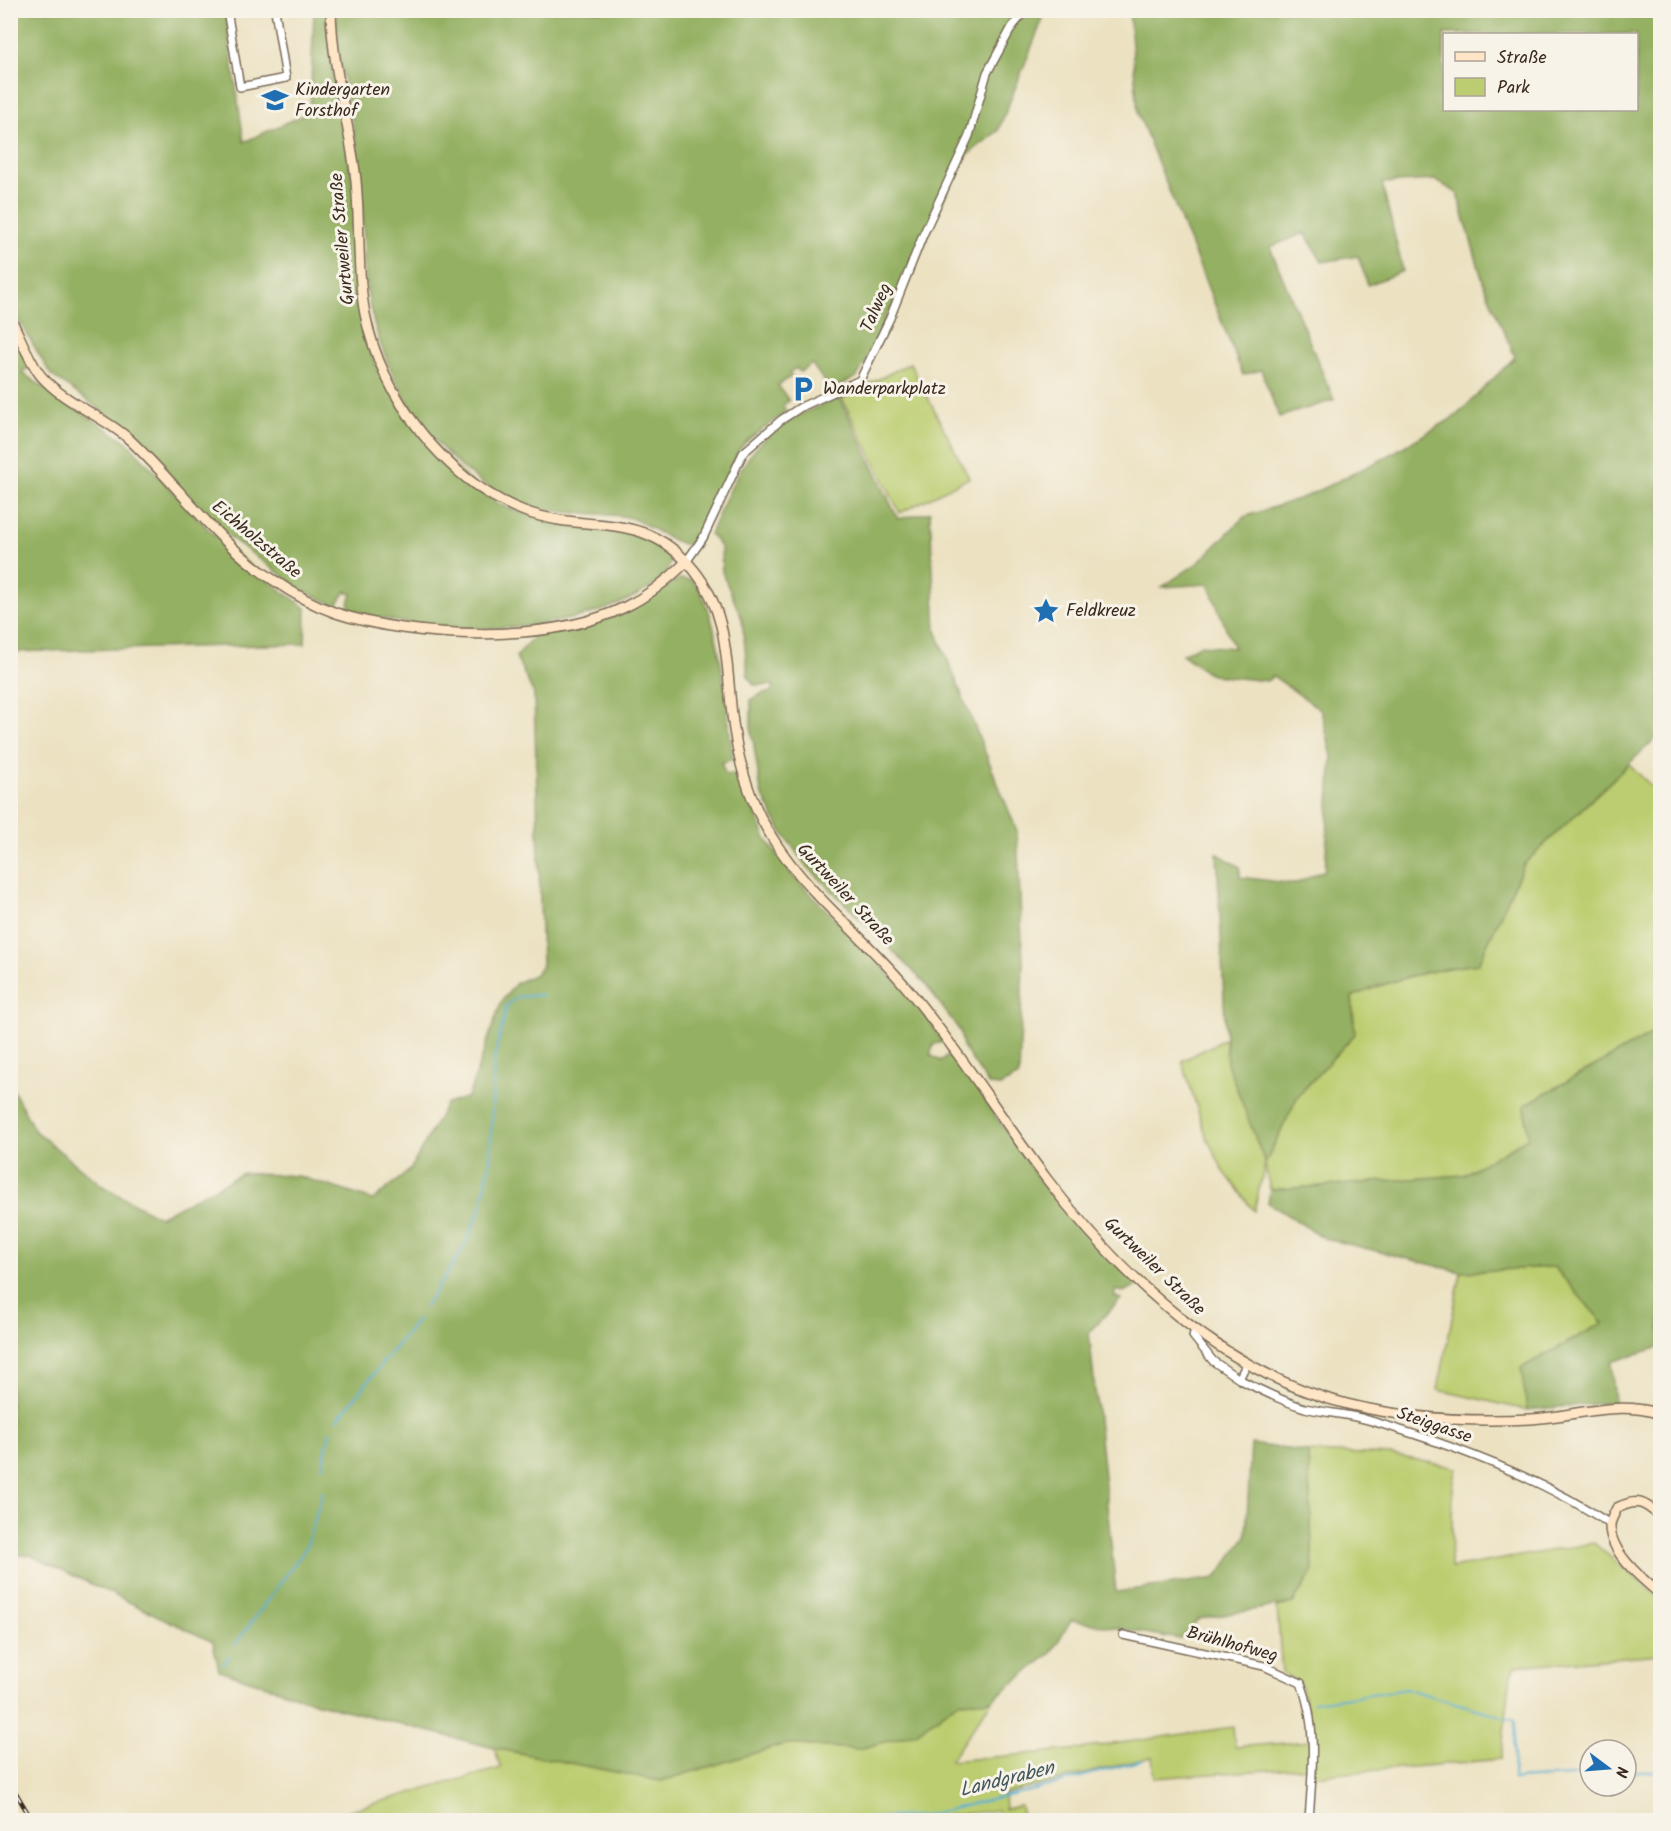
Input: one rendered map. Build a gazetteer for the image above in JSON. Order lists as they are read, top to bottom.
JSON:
{
  "streets": {
    "main road": ["Gurtweiler Straße", "Eichholzstraße"],
    "street": ["Talweg", "Steiggasse", "Brühlhofweg"]
  },
  "crossings": [
    ["Gurtweiler Straße", "Talweg"],
    ["Gurtweiler Straße", "Eichholzstraße"],
    ["Gurtweiler Straße", "Steiggasse"],
    ["Talweg", "Eichholzstraße"]
  ],
  "water": ["Landgraben"],
  "places": {
    "school or university": ["Kindergarten Forsthof"],
    "parking": ["Wanderparkplatz"],
    "place": ["Feldkreuz"]
  },
  "legend": ["Straße", "Park"],
  "north": "right"
}
